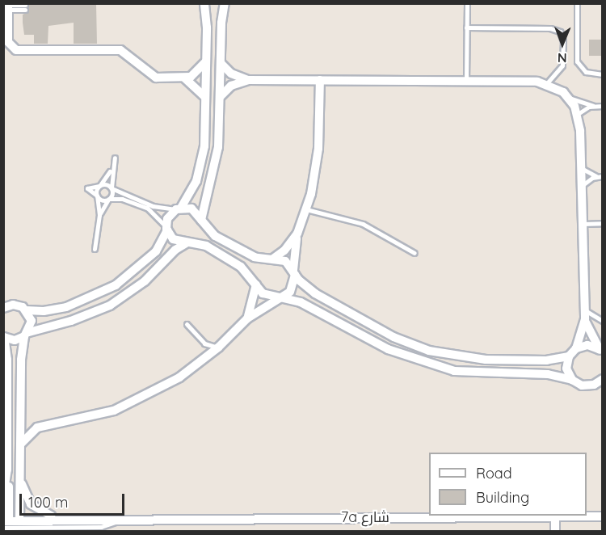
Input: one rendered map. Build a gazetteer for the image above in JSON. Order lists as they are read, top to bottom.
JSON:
{
  "streets": {
    "street": ["7a شارع"]
  },
  "legend": ["Road", "Building"],
  "scale_bar": "100 m",
  "north": "bottom"
}
